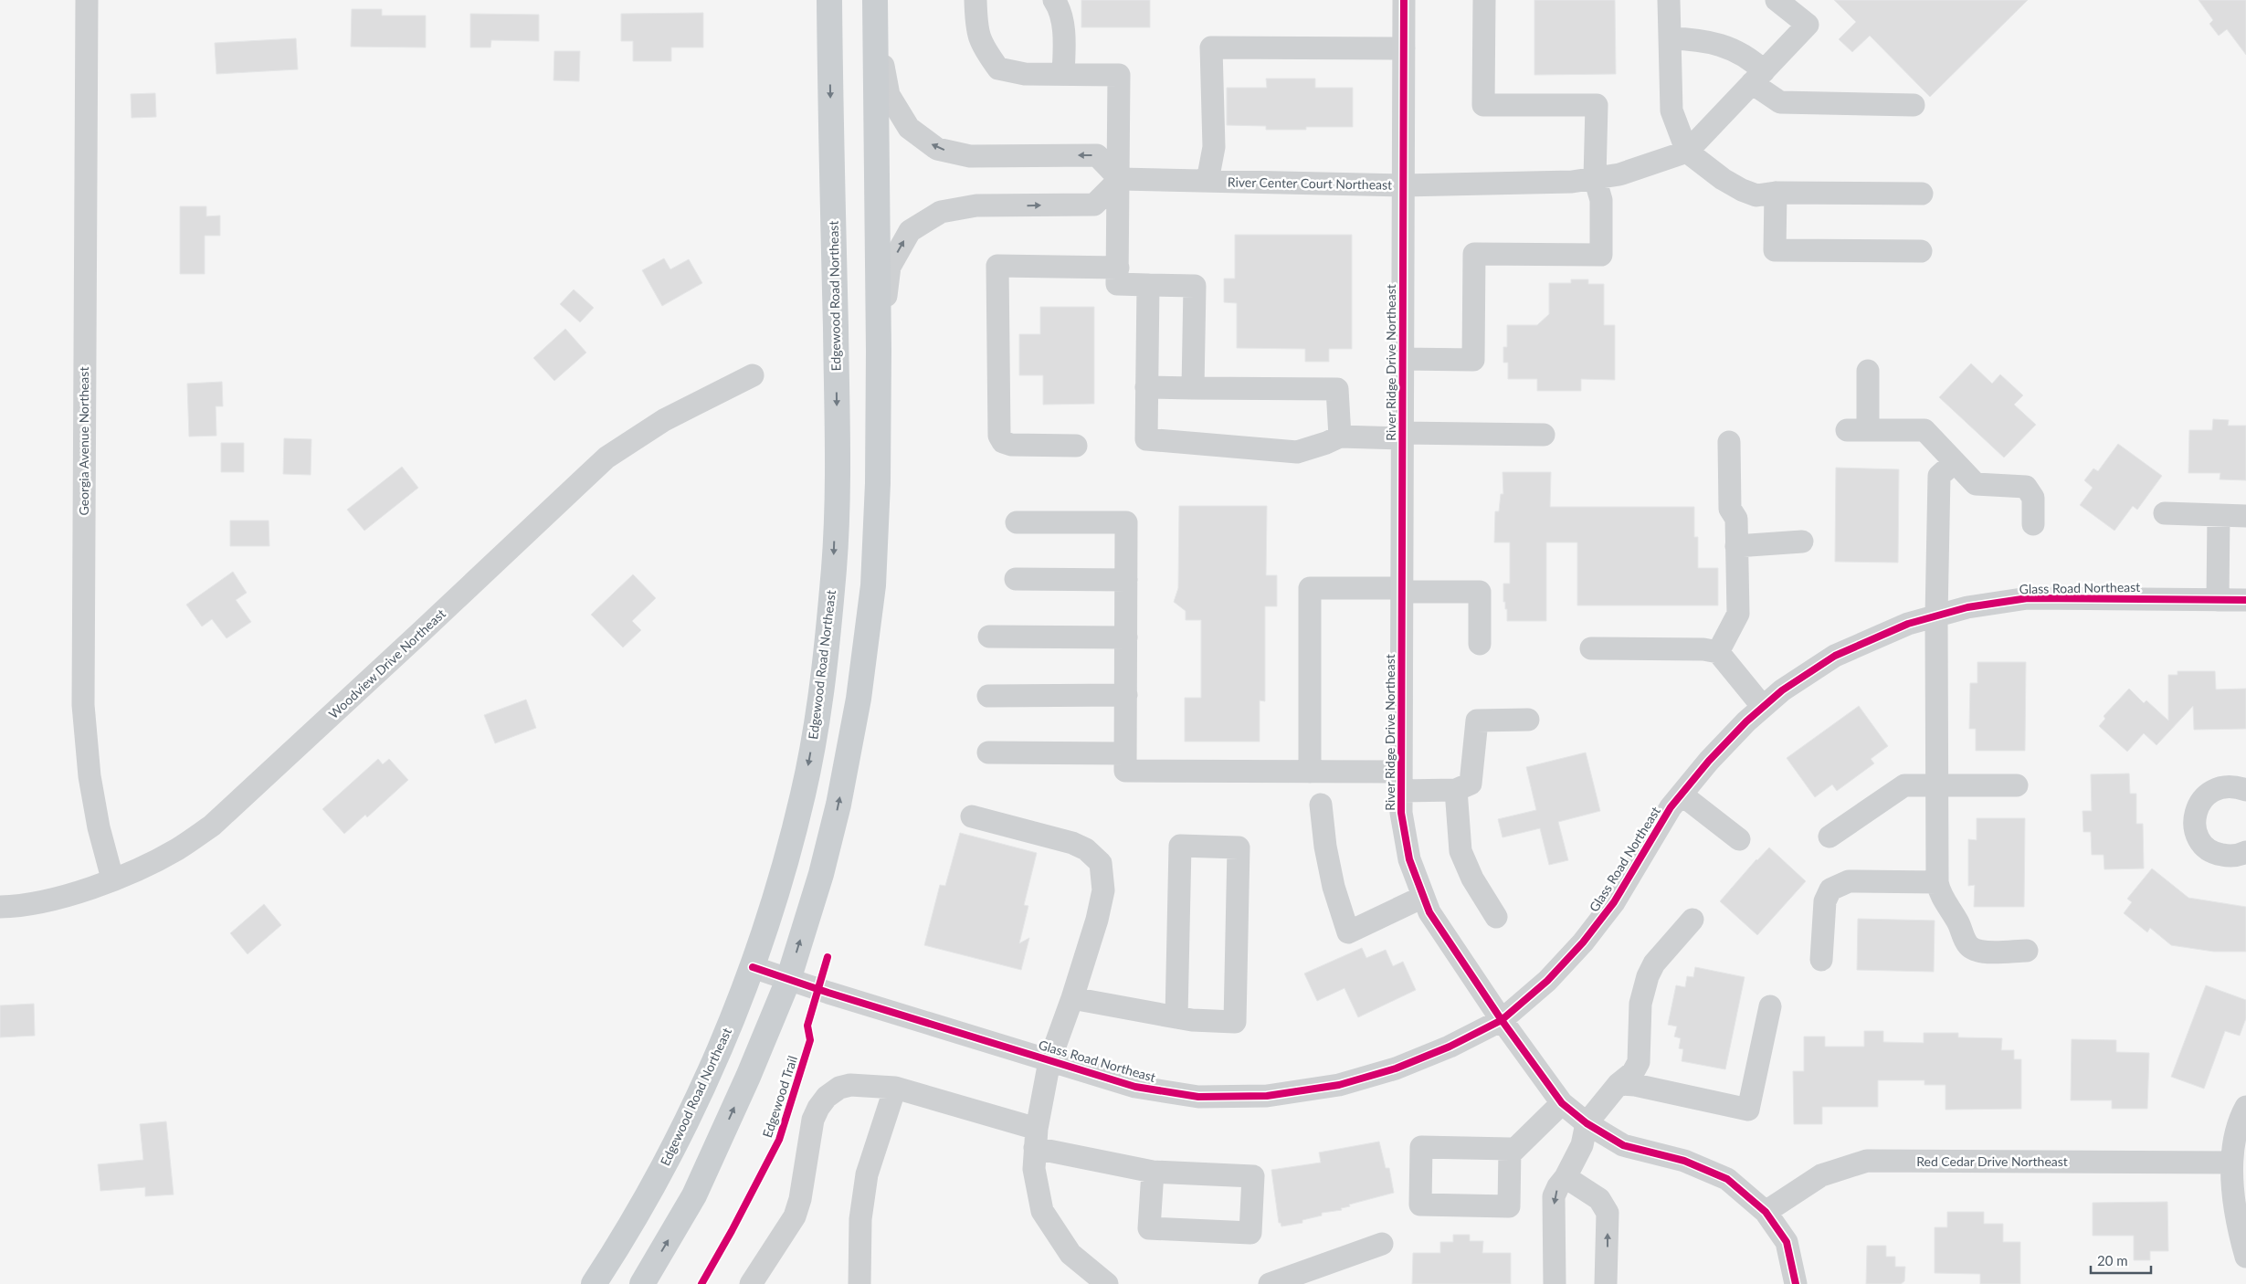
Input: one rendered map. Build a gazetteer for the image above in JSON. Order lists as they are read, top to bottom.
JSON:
{
  "streets": {
    "main road": ["Edgewood Road Northeast"],
    "street": [
      "River Center Court Northeast",
      "River Ridge Drive Northeast",
      "Georgia Avenue Northeast",
      "Glass Road Northeast",
      "Woodview Drive Northeast",
      "Red Cedar Drive Northeast"
    ],
    "cycle path": ["Edgewood Trail"]
  },
  "crossings": [
    ["River Center Court Northeast", "River Ridge Drive Northeast"],
    ["Edgewood Road Northeast", "Glass Road Northeast"],
    ["River Ridge Drive Northeast", "Glass Road Northeast"],
    ["River Ridge Drive Northeast", "Red Cedar Drive Northeast"],
    ["Georgia Avenue Northeast", "Woodview Drive Northeast"]
  ],
  "scale_bar": "20 m"
}
